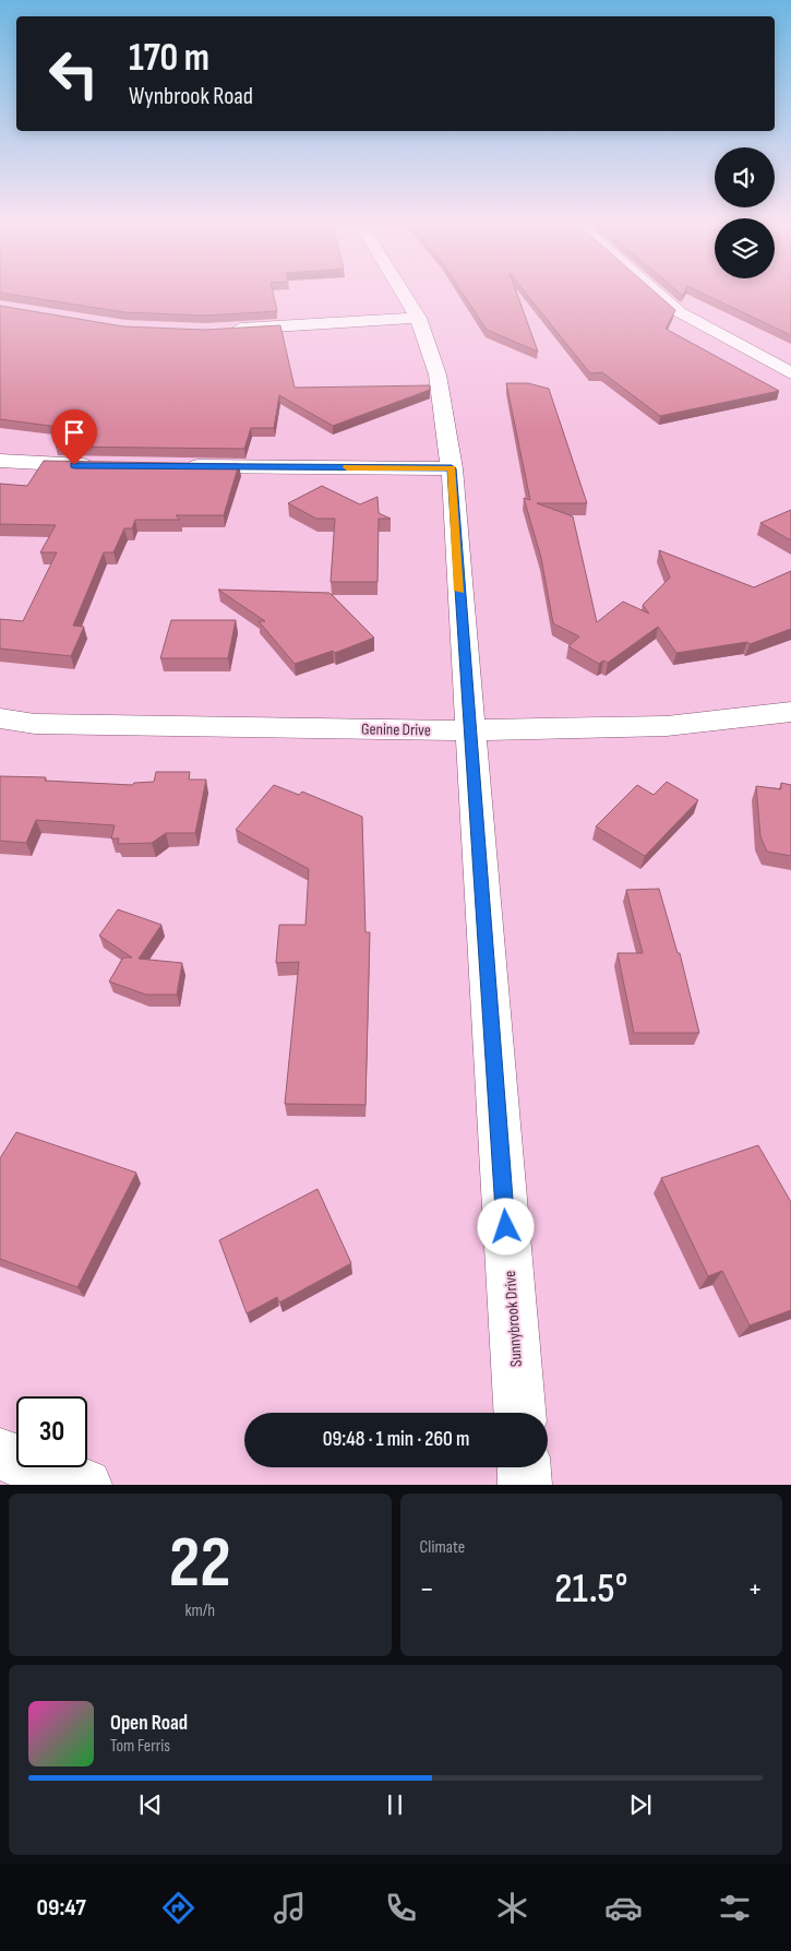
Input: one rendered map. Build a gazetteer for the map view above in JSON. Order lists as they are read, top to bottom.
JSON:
{
  "streets": {
    "street": ["Genine Drive", "Sunnybrook Drive"]
  },
  "crossings": [
    ["Genine Drive", "Sunnybrook Drive"]
  ],
  "page": {
    "turn": ["170 m", "Wynbrook Road"],
    "limit": "30",
    "trip": "09:48 · 1 min · 260 m",
    "tile": [
      ["22", "km/h"],
      "Climate"
    ],
    "heat": ["−", "21.5°", "+"],
    "song": ["Open Road", "Tom Ferris"],
    "tabs": "09:47"
  }
}
